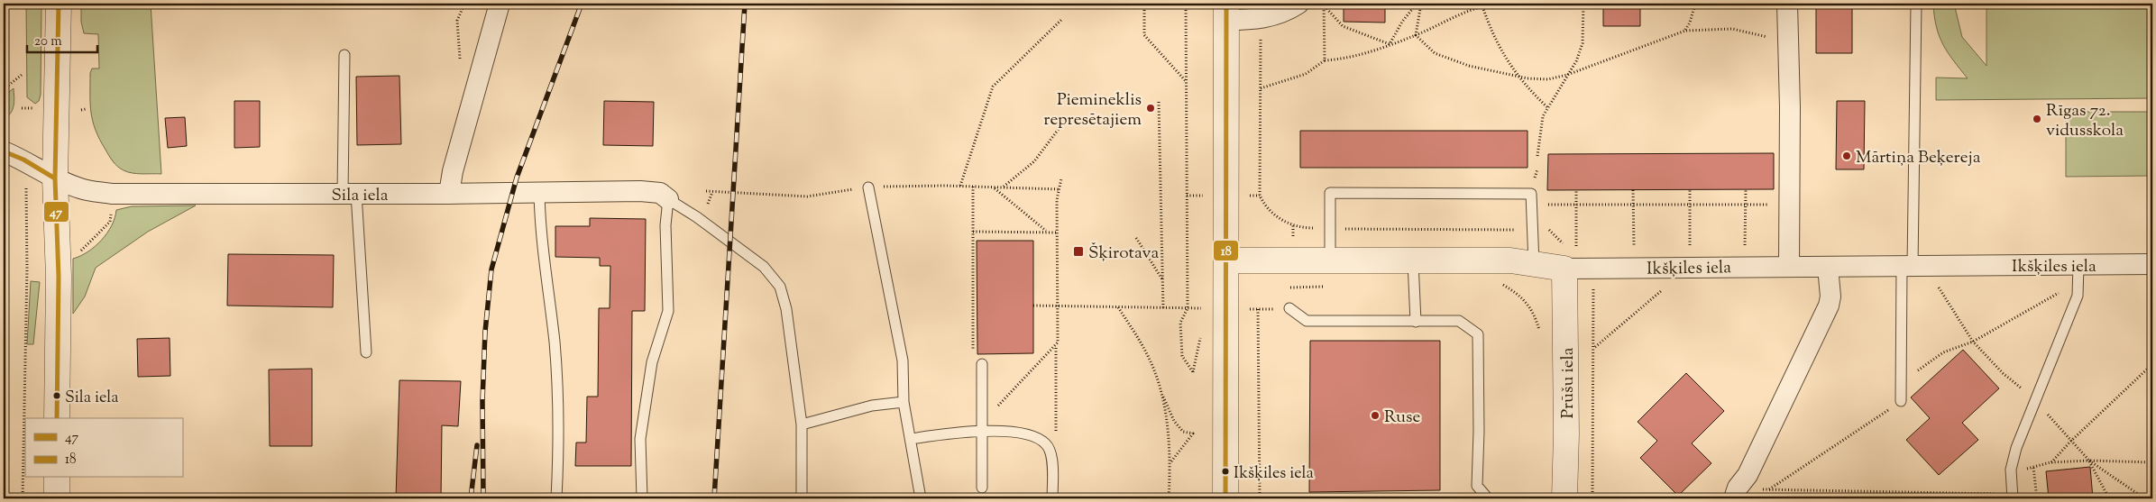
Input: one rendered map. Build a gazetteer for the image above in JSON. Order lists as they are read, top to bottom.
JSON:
{
  "streets": {
    "street": ["Sila iela", "Ikšķiles iela", "Prūšu iela"]
  },
  "crossings": [
    ["Ikšķiles iela", "Prūšu iela"]
  ],
  "places": {
    "other": [
      "Piemineklis represētajiem",
      "Rīgas 72. vidusskola",
      "Mārtiņa Beķereja",
      "Sila iela",
      "Ruse",
      "Ikšķiles iela"
    ],
    "transit": ["Šķirotava"]
  },
  "lines": ["transit line 47", "transit line 18"],
  "legend": ["47", "18"],
  "scale_bar": "20 m"
}
